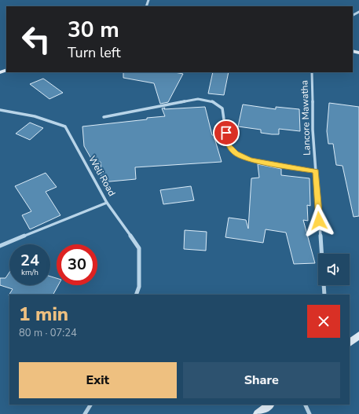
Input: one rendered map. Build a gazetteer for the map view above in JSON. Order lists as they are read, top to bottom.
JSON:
{
  "streets": {
    "street": ["Lancore Mawatha", "Weli Road"]
  },
  "page": {
    "turn": ["30 m", "Turn left"],
    "speed": "24 km/h",
    "limit": "30",
    "heading": ["1 min", "80 m · 07:24"],
    "buttons": ["Exit", "Share"]
  }
}
